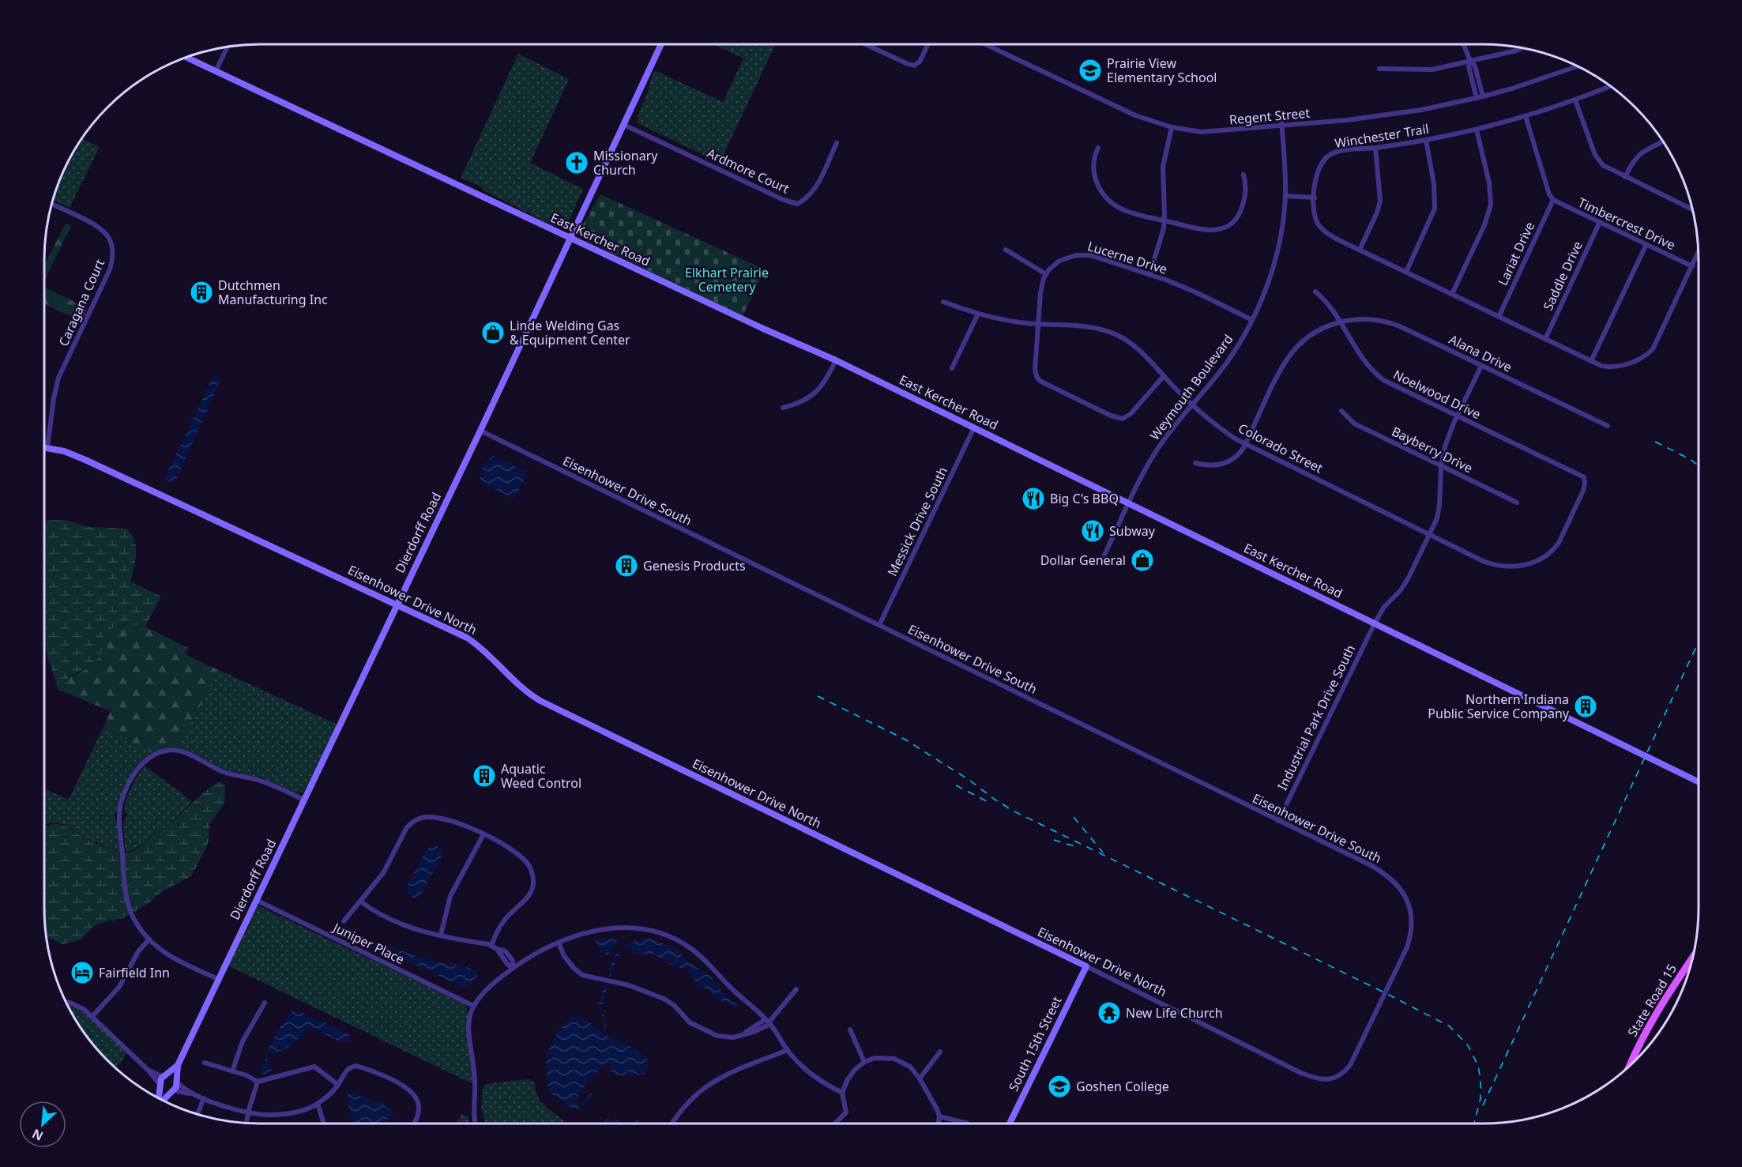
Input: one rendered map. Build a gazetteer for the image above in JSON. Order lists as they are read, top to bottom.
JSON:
{
  "streets": {
    "main road": ["State Road 15"],
    "street": [
      "Regent Street",
      "Winchester Trail",
      "Ardmore Court",
      "Timbercrest Drive",
      "East Kercher Road",
      "Lariat Drive",
      "Lucerne Drive",
      "Saddle Drive",
      "Caragana Court",
      "Alana Drive",
      "Weymouth Boulevard",
      "Noelwood Drive",
      "Colorado Street",
      "Bayberry Drive",
      "Eisenhower Drive South",
      "Messick Drive South",
      "Dierdorff Road",
      "Eisenhower Drive North",
      "Industrial Park Drive South",
      "Juniper Place",
      "South 15th Street"
    ]
  },
  "crossings": [
    ["Regent Street", "Weymouth Boulevard"],
    ["Winchester Trail", "Timbercrest Drive"],
    ["Winchester Trail", "Lariat Drive"],
    ["Winchester Trail", "Saddle Drive"],
    ["Ardmore Court", "Dierdorff Road"],
    ["Timbercrest Drive", "Lariat Drive"],
    ["Timbercrest Drive", "Saddle Drive"],
    ["East Kercher Road", "Weymouth Boulevard"],
    ["East Kercher Road", "Messick Drive South"],
    ["East Kercher Road", "Dierdorff Road"],
    ["East Kercher Road", "Industrial Park Drive South"],
    ["Lucerne Drive", "Weymouth Boulevard"],
    ["Caragana Court", "Eisenhower Drive North"],
    ["Alana Drive", "Noelwood Drive"],
    ["Alana Drive", "Colorado Street"],
    ["Alana Drive", "Industrial Park Drive South"],
    ["Weymouth Boulevard", "Colorado Street"],
    ["Noelwood Drive", "Colorado Street"],
    ["Noelwood Drive", "Industrial Park Drive South"],
    ["Colorado Street", "Industrial Park Drive South"],
    ["Bayberry Drive", "Industrial Park Drive South"],
    ["Eisenhower Drive South", "Messick Drive South"],
    ["Eisenhower Drive South", "Dierdorff Road"],
    ["Eisenhower Drive South", "Eisenhower Drive North"],
    ["Eisenhower Drive South", "Industrial Park Drive South"],
    ["Dierdorff Road", "Eisenhower Drive North"],
    ["Dierdorff Road", "Juniper Place"],
    ["Eisenhower Drive North", "South 15th Street"]
  ],
  "parks": ["Elkhart Prairie Cemetery"],
  "places": {
    "school or university": ["Prairie View Elementary School", "Goshen College"],
    "church": ["Missionary Church"],
    "building": [
      "Dutchmen Manufacturing Inc",
      "Genesis Products",
      "Northern Indiana Public Service Company",
      "Aquatic Weed Control"
    ],
    "shop": ["Linde Welding Gas & Equipment Center", "Dollar General"],
    "restaurant": ["Big C's BBQ", "Subway"],
    "hotel": ["Fairfield Inn"],
    "temple": ["New Life Church"]
  },
  "north": "bottom left"
}
